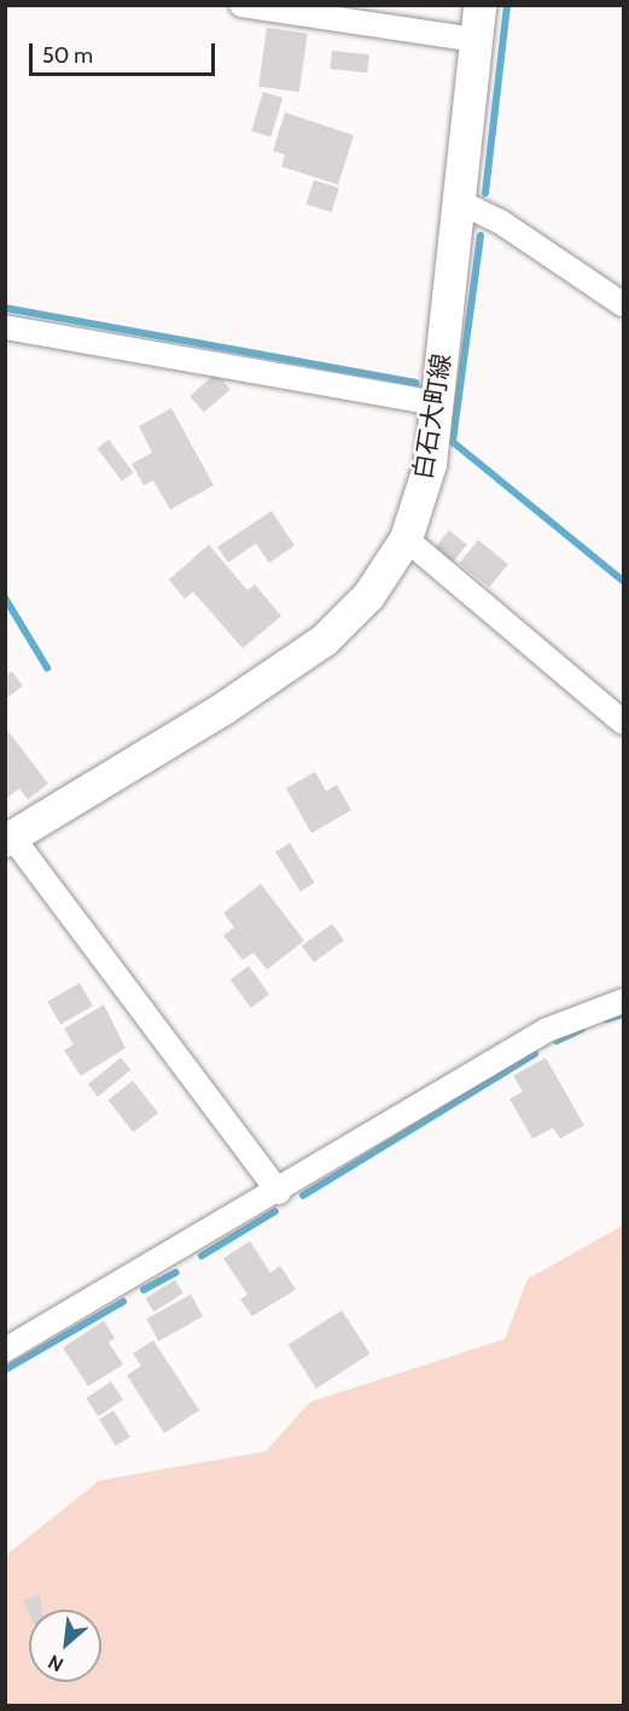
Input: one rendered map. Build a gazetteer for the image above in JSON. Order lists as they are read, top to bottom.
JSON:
{
  "streets": {
    "main road": ["白石大町線"]
  },
  "scale_bar": "50 m",
  "north": "bottom left"
}
